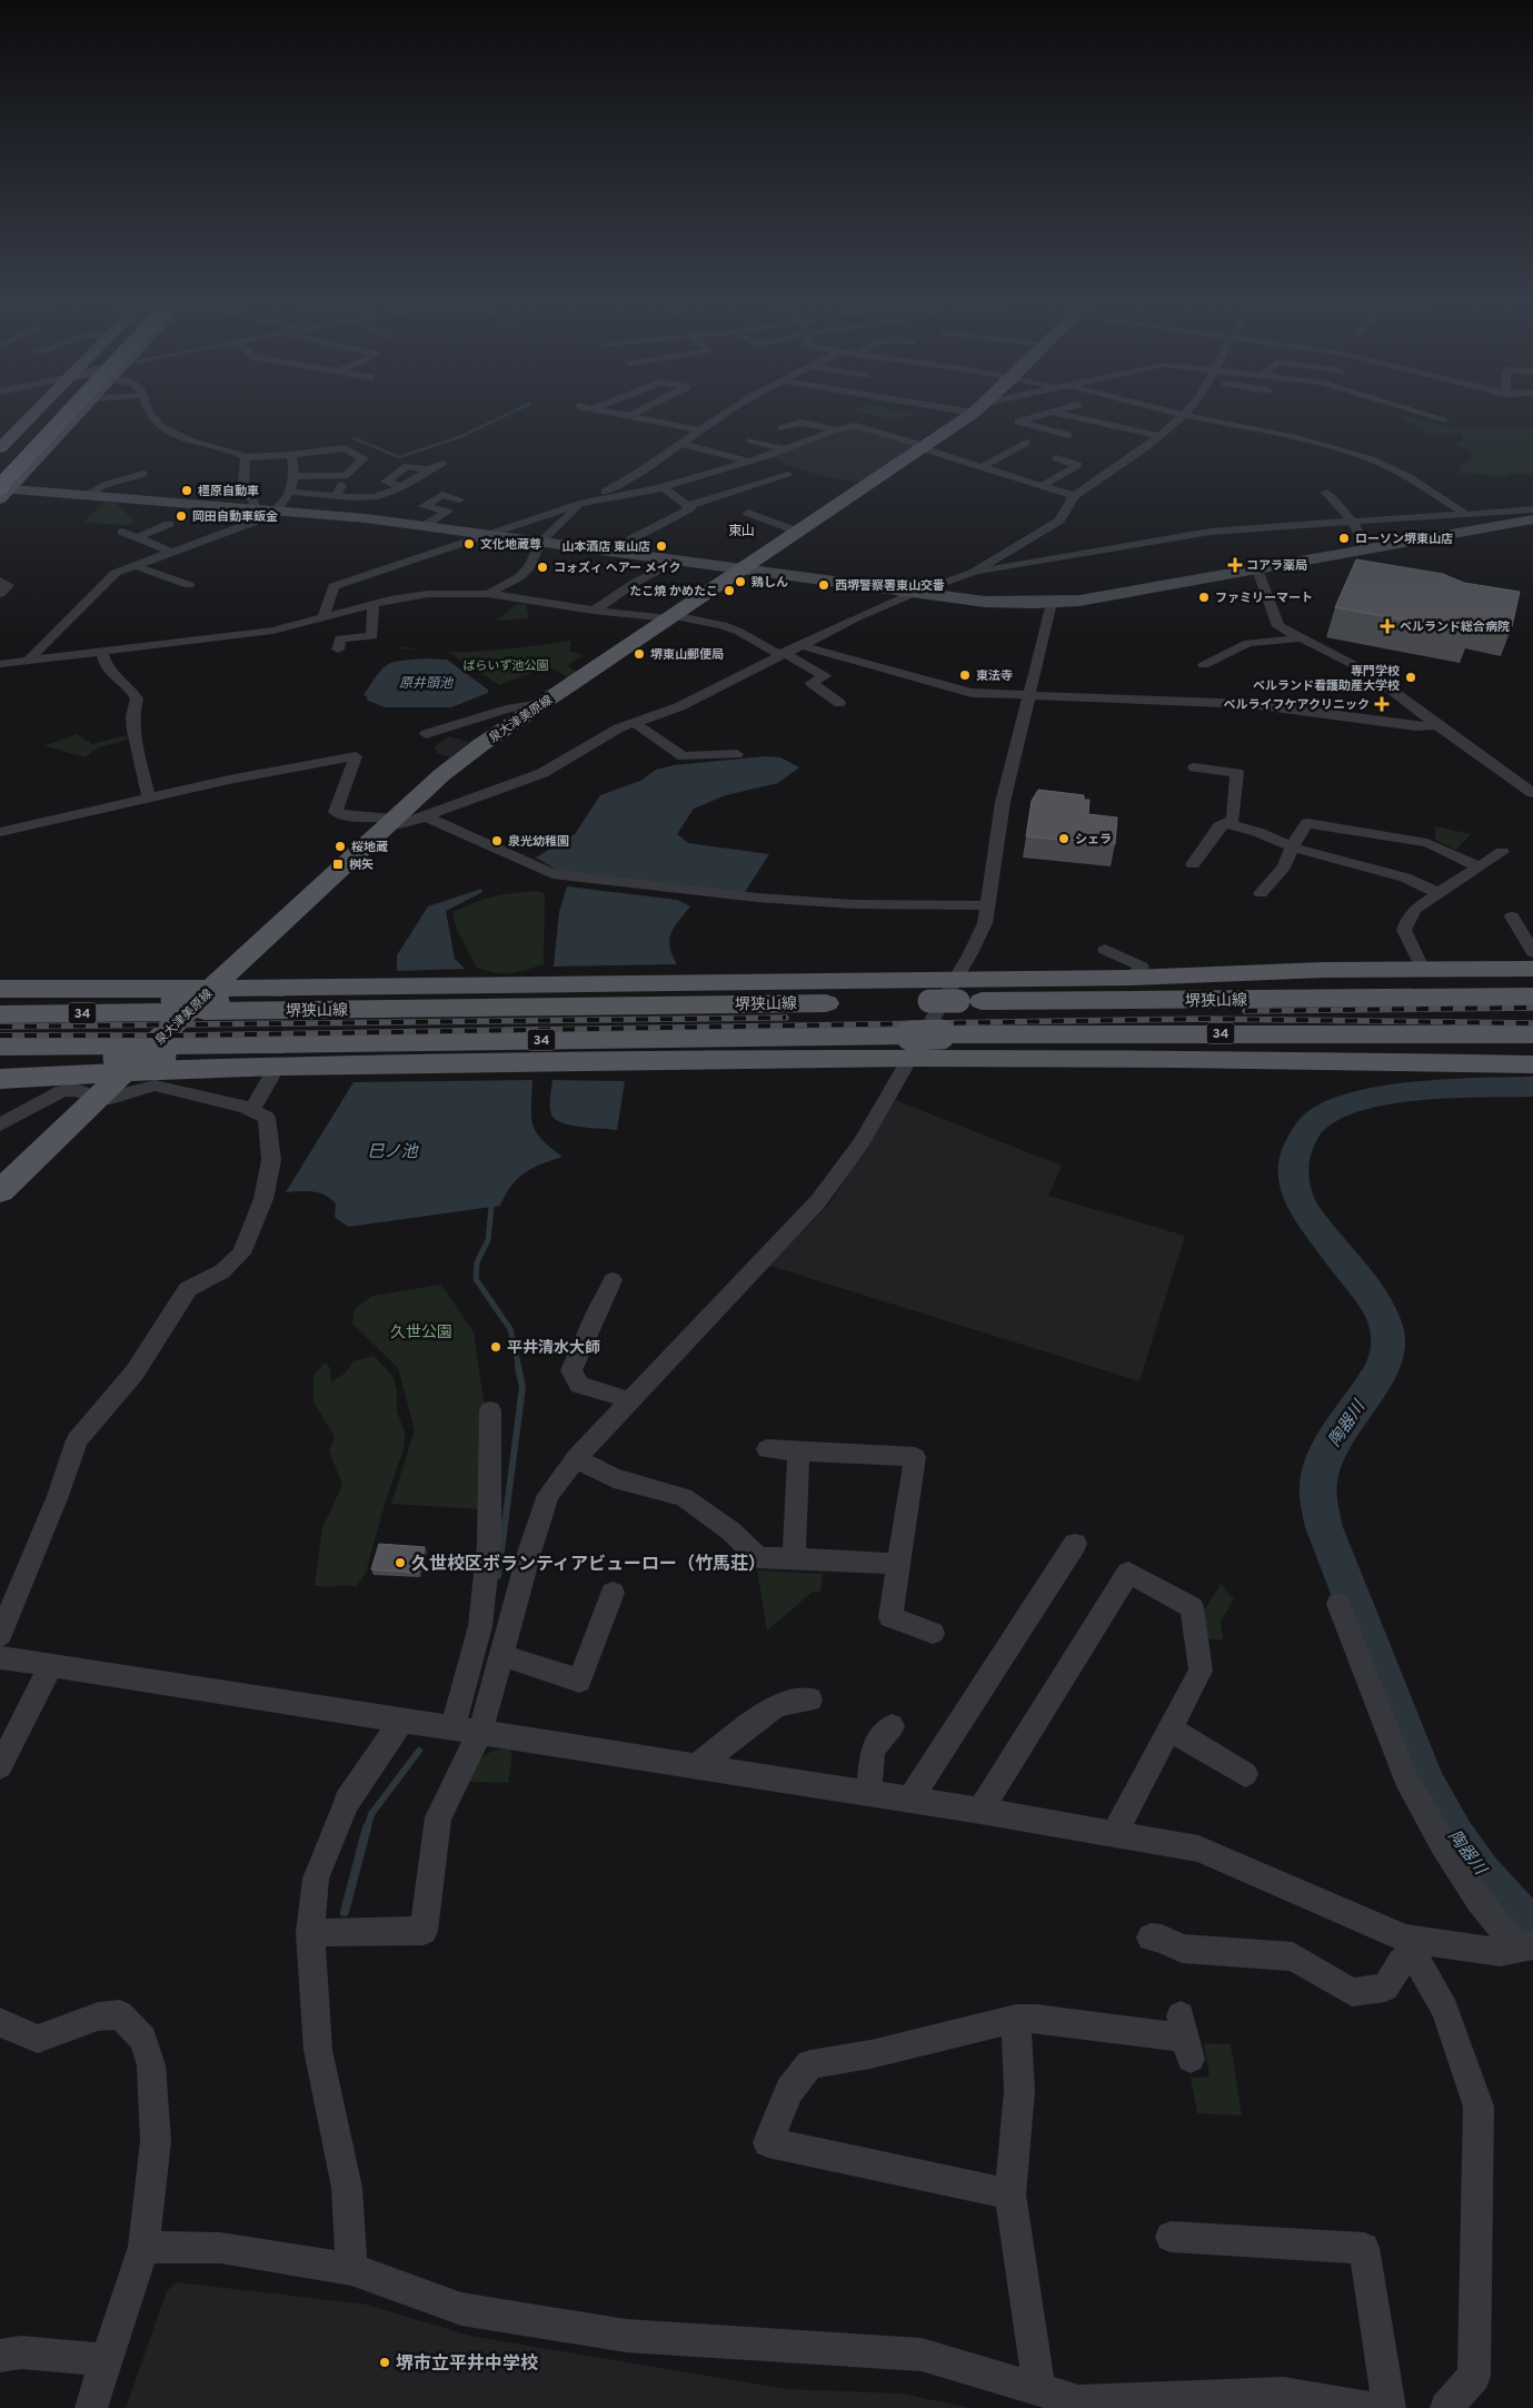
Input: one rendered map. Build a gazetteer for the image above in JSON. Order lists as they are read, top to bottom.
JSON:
{
  "streets": {
    "main road": ["泉大津美原線", "堺狭山線", "34"]
  },
  "crossings": [
    ["泉大津美原線", "堺狭山線"],
    ["泉大津美原線", "34"]
  ],
  "districts": ["東山"],
  "water": ["原井頭池", "巳ノ池", "陶器川"],
  "parks": ["ばらいず池公園", "久世公園"],
  "places": {
    "other": [
      "橿原自動車",
      "岡田自動車鈑金",
      "ローソン堺東山店",
      "文化地蔵尊",
      "山本酒店 東山店",
      "コォズィ ヘアー メイク",
      "鶏しん",
      "西堺警察署東山交番",
      "たこ焼 かめたこ",
      "ファミリーマート",
      "堺東山郵便局",
      "東法寺",
      "専門学校 ベルランド看護助産大学校",
      "シェラ",
      "泉光幼稚園",
      "桜地蔵",
      "平井清水大師",
      "久世校区ボランティアビューロー（竹馬荘）",
      "堺市立平井中学校"
    ],
    "health": ["コアラ薬局", "ベルランド総合病院", "ベルライフケアクリニック"],
    "transit": ["桝矢"]
  }
}
